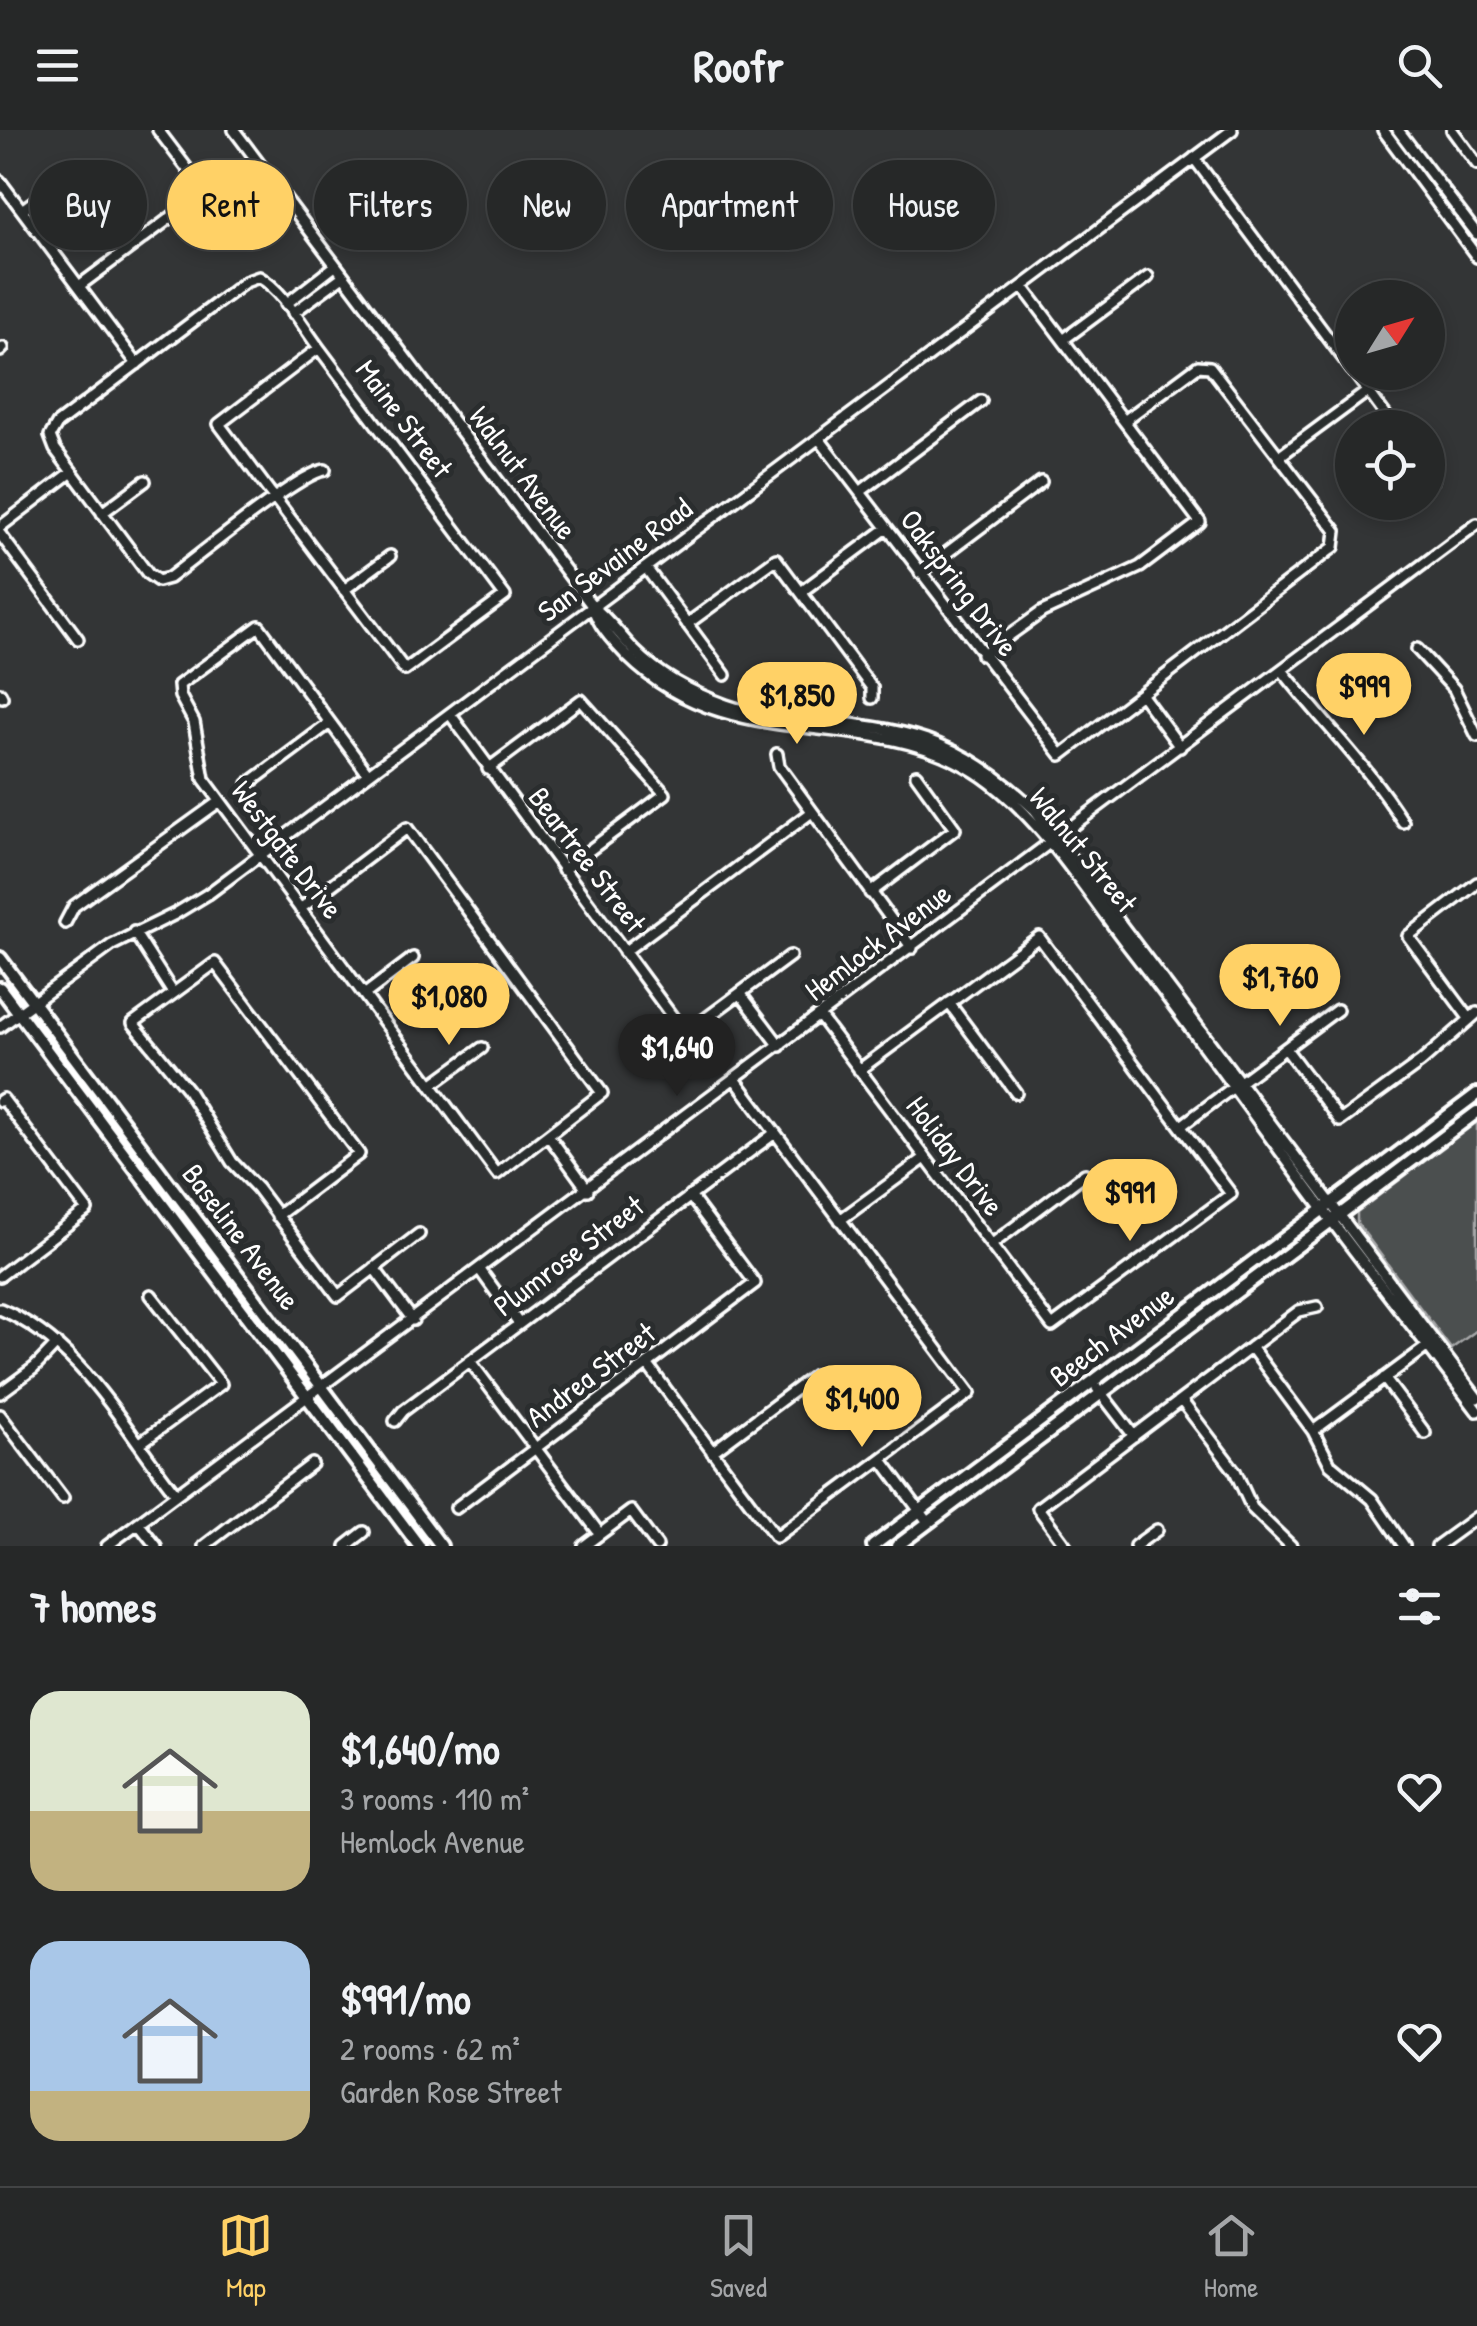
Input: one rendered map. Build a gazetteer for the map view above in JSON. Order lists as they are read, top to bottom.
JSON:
{
  "streets": {
    "main road": ["Baseline Avenue", "Beech Avenue"],
    "street": [
      "Maine Street",
      "Walnut Avenue",
      "San Sevaine Road",
      "Oakspring Drive",
      "Westgate Drive",
      "Walnut Street",
      "Beartree Street",
      "Hemlock Avenue",
      "Holiday Drive",
      "Plumrose Street",
      "Andrea Street"
    ]
  },
  "crossings": [
    ["Walnut Avenue", "San Sevaine Road"],
    ["Walnut Avenue", "Walnut Street"],
    ["Walnut Avenue", "Hemlock Avenue"],
    ["San Sevaine Road", "Oakspring Drive"],
    ["San Sevaine Road", "Westgate Drive"],
    ["San Sevaine Road", "Beartree Street"],
    ["San Sevaine Road", "Baseline Avenue"],
    ["Walnut Street", "Hemlock Avenue"],
    ["Walnut Street", "Beech Avenue"],
    ["Hemlock Avenue", "Holiday Drive"],
    ["Hemlock Avenue", "Baseline Avenue"],
    ["Plumrose Street", "Andrea Street"]
  ],
  "north": "top right",
  "page": {
    "header": "Roofr",
    "chip": [
      "Buy",
      "Rent",
      "Filters",
      "New",
      "Apartment",
      "House"
    ],
    "price": [
      "$999",
      "$1,850",
      "$1,760",
      "$1,080",
      "$1,640",
      "$991",
      "$1,400"
    ],
    "heading": "7 homes",
    "list": [
      {
        "name": "$1,640/mo",
        "note": "3 rooms · 110 m² · Hemlock Avenue"
      },
      {
        "name": "$991/mo",
        "note": "2 rooms · 62 m² · Garden Rose Street"
      }
    ],
    "tabs": ["Map", "Saved", "Home"]
  }
}
